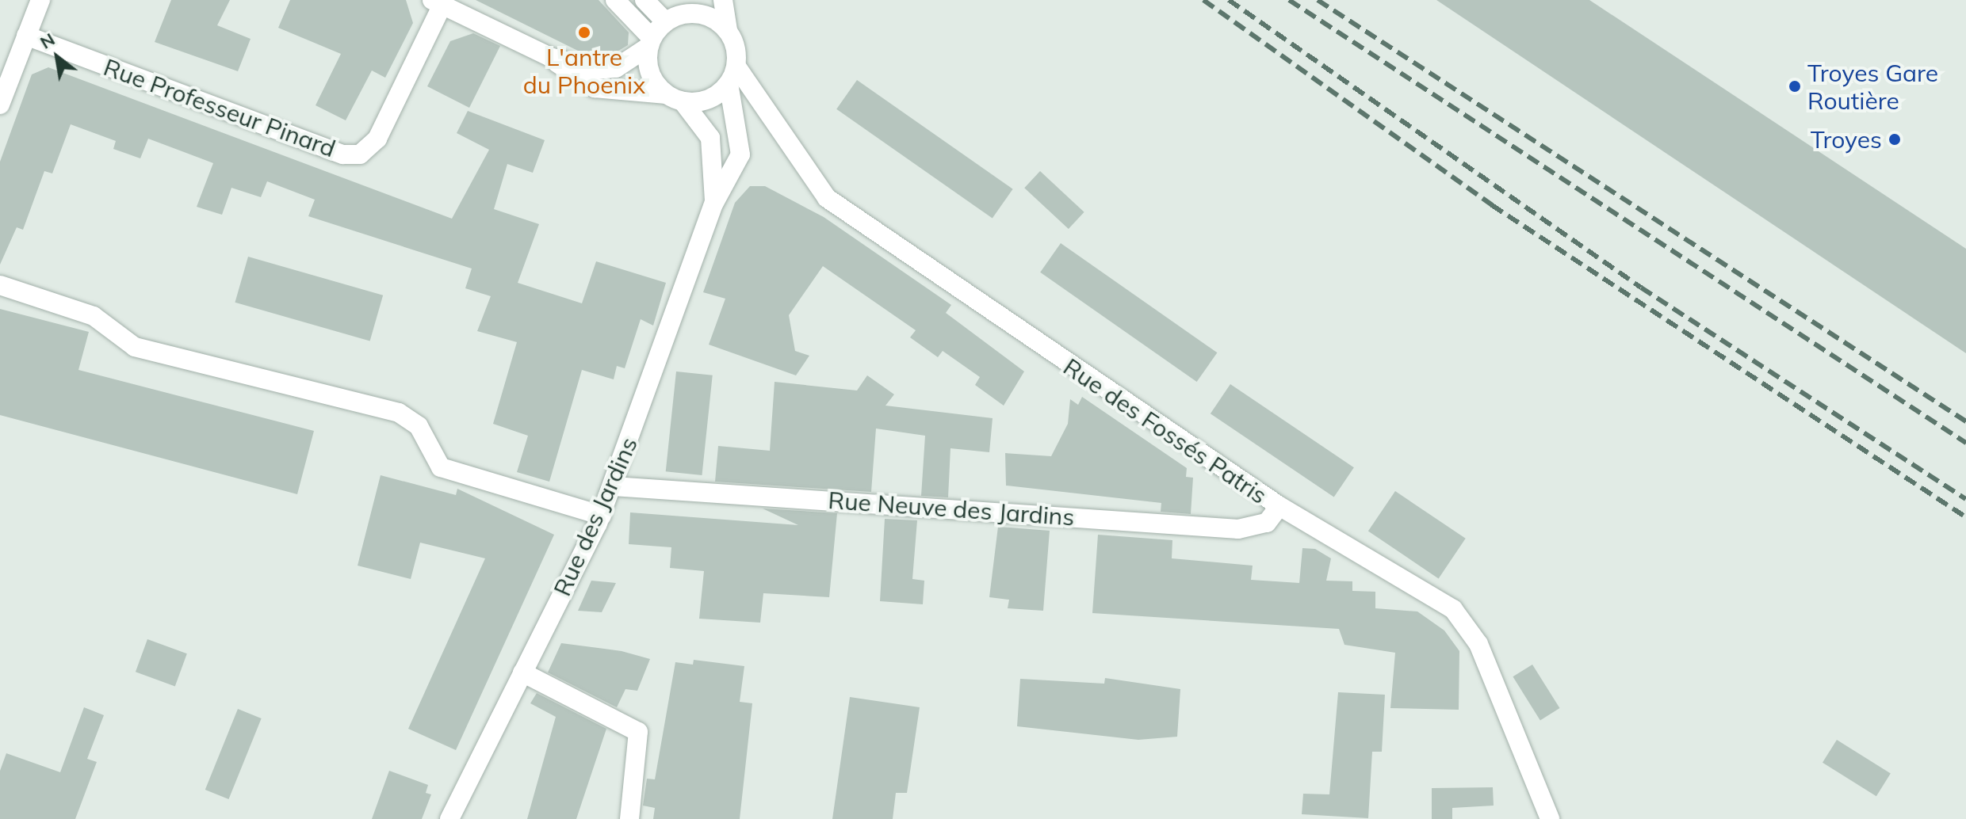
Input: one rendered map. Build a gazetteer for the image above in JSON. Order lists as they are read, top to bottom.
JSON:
{
  "streets": {
    "street": [
      "Rue Professeur Pinard",
      "Rue des Fossés Patris",
      "Rue Neuve des Jardins",
      "Rue des Jardins"
    ]
  },
  "crossings": [
    ["Rue des Fossés Patris", "Rue Neuve des Jardins"],
    ["Rue des Fossés Patris", "Rue des Jardins"],
    ["Rue Neuve des Jardins", "Rue des Jardins"]
  ],
  "places": ["L'antre du Phoenix", "Troyes Gare Routière", "Troyes"],
  "north": "top left"
}
